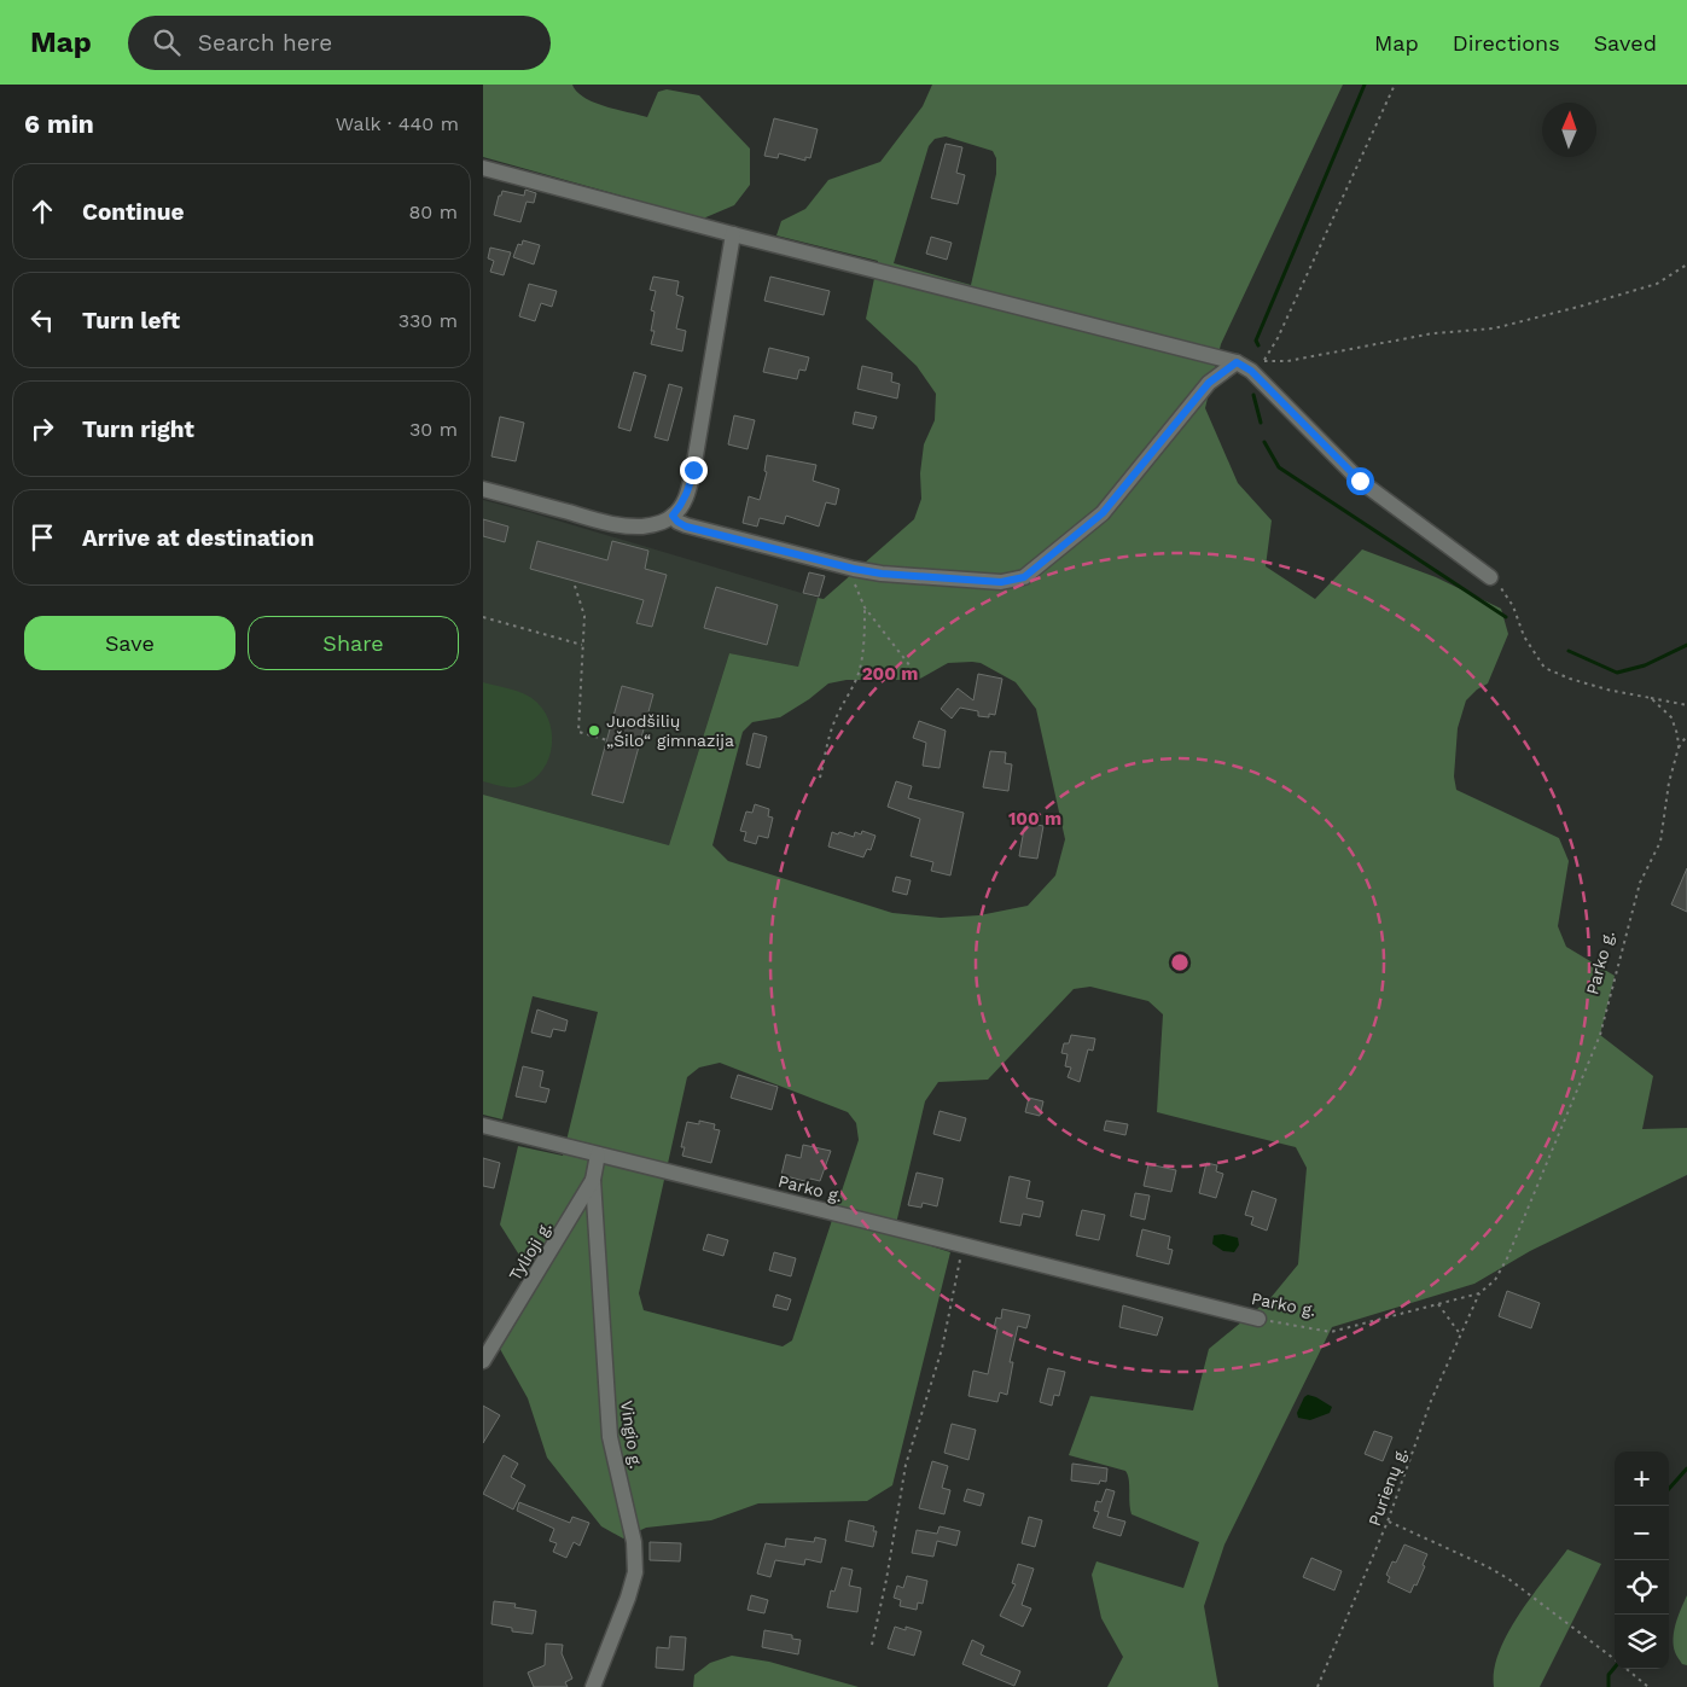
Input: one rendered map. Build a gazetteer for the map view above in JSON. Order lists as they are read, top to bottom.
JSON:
{
  "streets": {
    "street": ["Parko g.", "Tylioji g.", "Vingio g."],
    "path": ["Purienų g."]
  },
  "crossings": [
    ["Parko g.", "Tylioji g."],
    ["Parko g.", "Purienų g."],
    ["Tylioji g.", "Vingio g."]
  ],
  "places": ["Juodšilių „Šilo“ gimnazija"],
  "north": "top",
  "page": {
    "header": "Map",
    "search": "Search here",
    "nav": ["Map", "Directions", "Saved"],
    "heading": ["6 min", "Walk · 440 m"],
    "list": [
      ["Continue", "80 m"],
      ["Turn left", "330 m"],
      ["Turn right", "30 m"],
      "Arrive at destination"
    ],
    "buttons": ["Save", "Share"],
    "map_buttons": ["+", "−"]
  },
  "rings": ["200 m", "100 m"]
}
